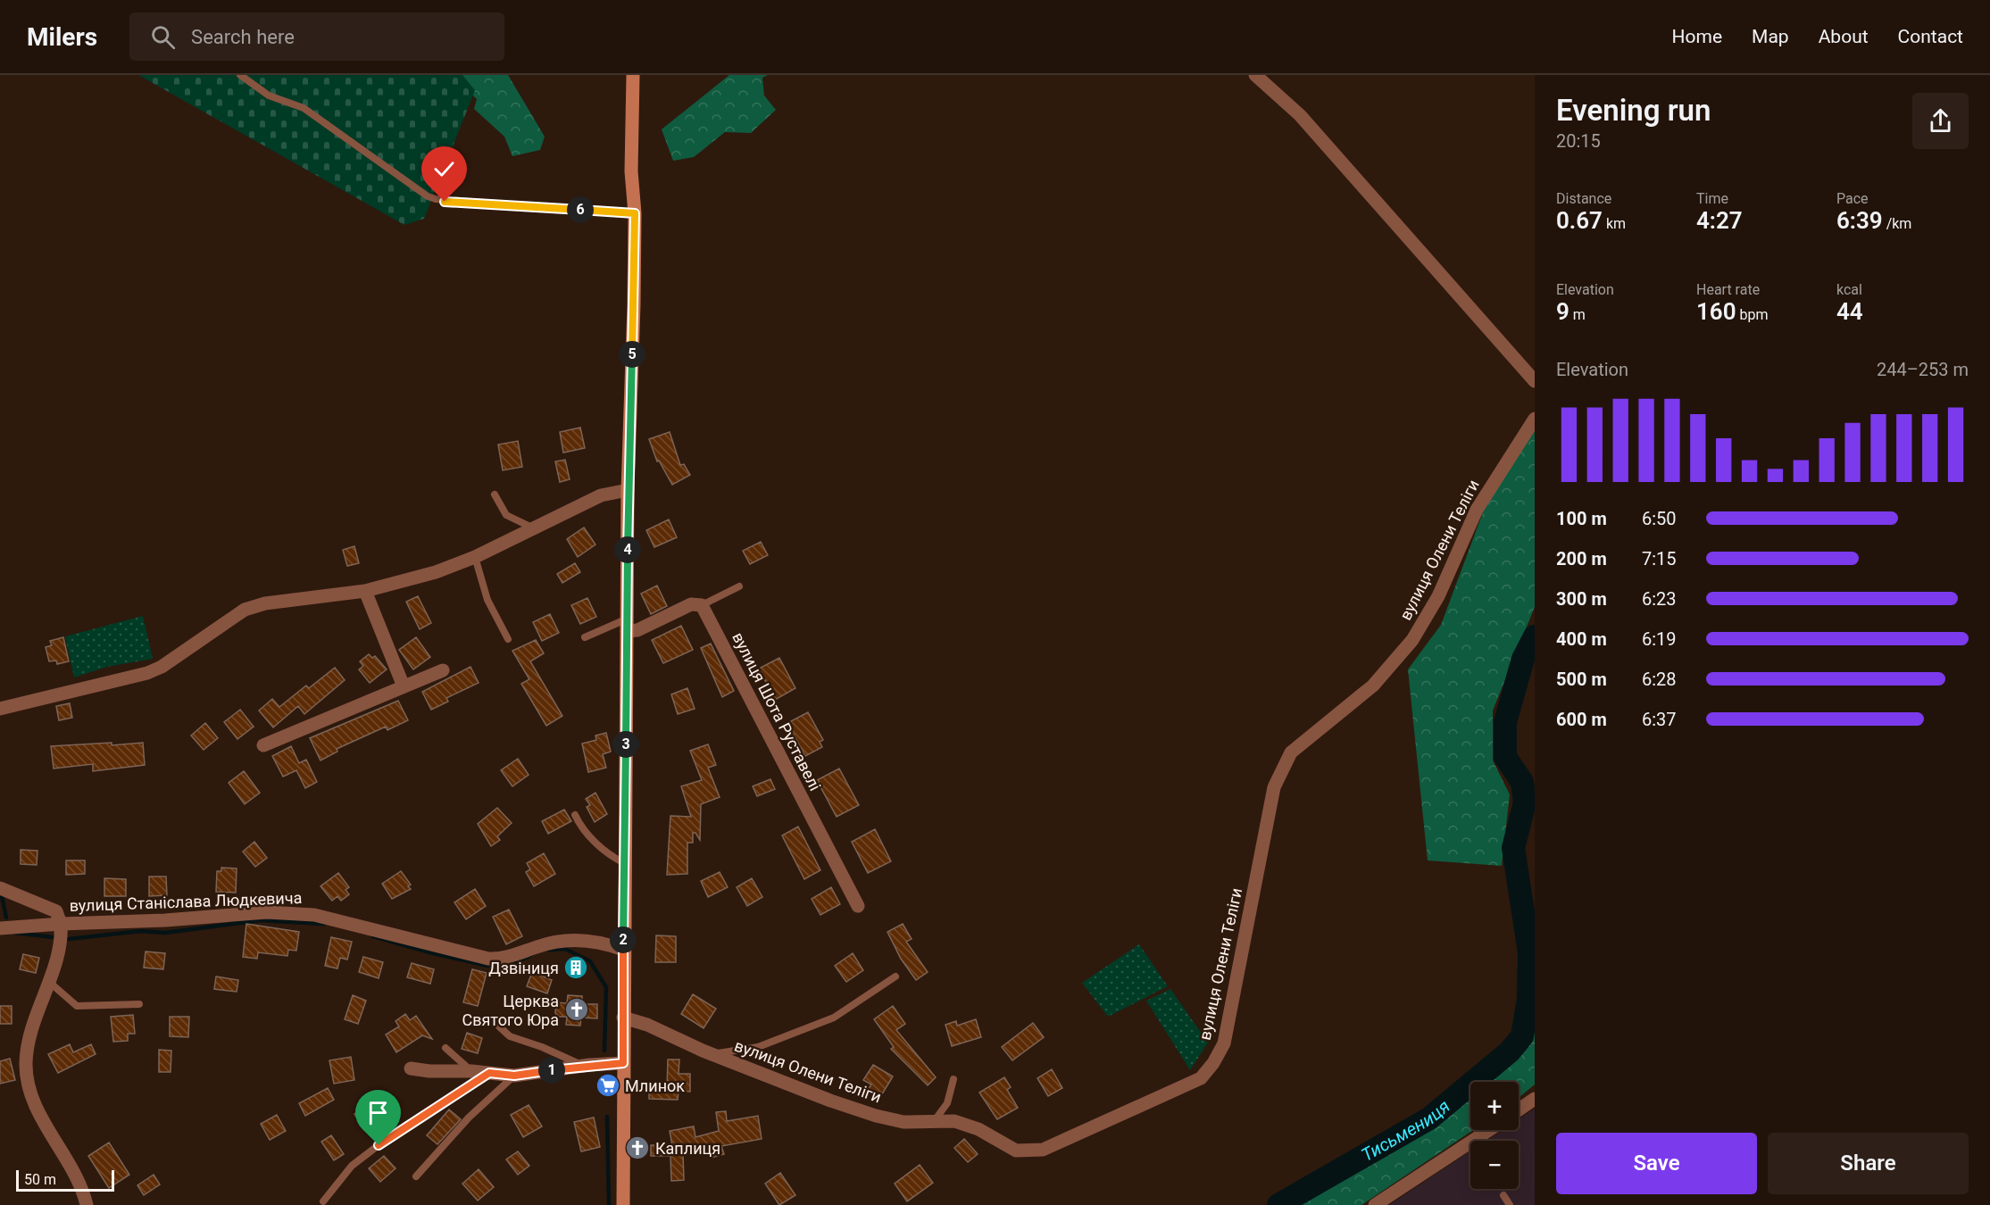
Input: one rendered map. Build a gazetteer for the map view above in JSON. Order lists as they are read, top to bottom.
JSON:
{
  "streets": {
    "street": ["вулиця Олени Теліги", "вулиця Шота Руставелі", "вулиця Станіслава Людкевича"]
  },
  "water": ["Тисьмениця"],
  "places": {
    "building": ["Дзвіниця"],
    "church": ["Церква Святого Юра", "Каплиця"],
    "supermarket": ["Млинок"]
  },
  "scale_bar": "50 m",
  "page": {
    "header": "Milers",
    "search": "Search here",
    "nav": [
      "Home",
      "Map",
      "About",
      "Contact"
    ],
    "heading": ["Evening run", "20:15"],
    "stats": [
      ["Distance", "0.67 km"],
      ["Time", "4:27"],
      ["Pace", "6:39 /km"],
      ["Elevation", "9 m"],
      ["Heart rate", "160 bpm"],
      ["kcal", "44"]
    ],
    "pins": [
      "6",
      "5",
      "4",
      "3",
      "2",
      "1"
    ],
    "chart": ["Elevation", "244–253 m"],
    "list": [
      {
        "name": "100 m",
        "note": "6:50"
      },
      {
        "name": "200 m",
        "note": "7:15"
      },
      {
        "name": "300 m",
        "note": "6:23"
      },
      {
        "name": "400 m",
        "note": "6:19"
      },
      {
        "name": "500 m",
        "note": "6:28"
      },
      {
        "name": "600 m",
        "note": "6:37"
      }
    ],
    "map_buttons": ["+", "−"],
    "buttons": ["Save", "Share"],
    "scale": "50 m"
  }
}
